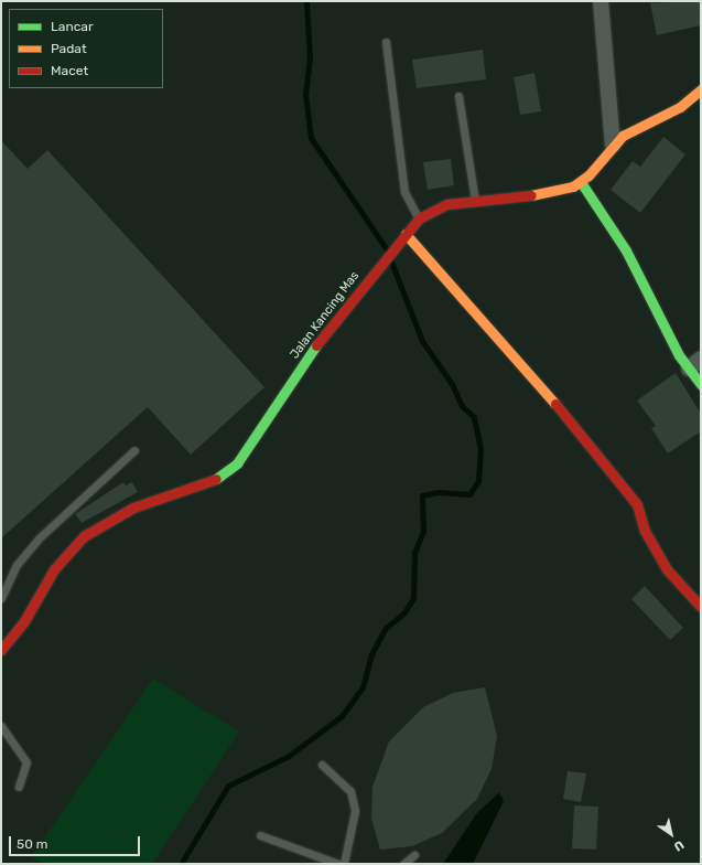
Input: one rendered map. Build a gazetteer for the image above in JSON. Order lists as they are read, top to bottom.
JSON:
{
  "streets": {
    "street": ["Jalan Kancing Mas"]
  },
  "legend": ["Lancar", "Padat", "Macet"],
  "scale_bar": "50 m",
  "north": "bottom right"
}
